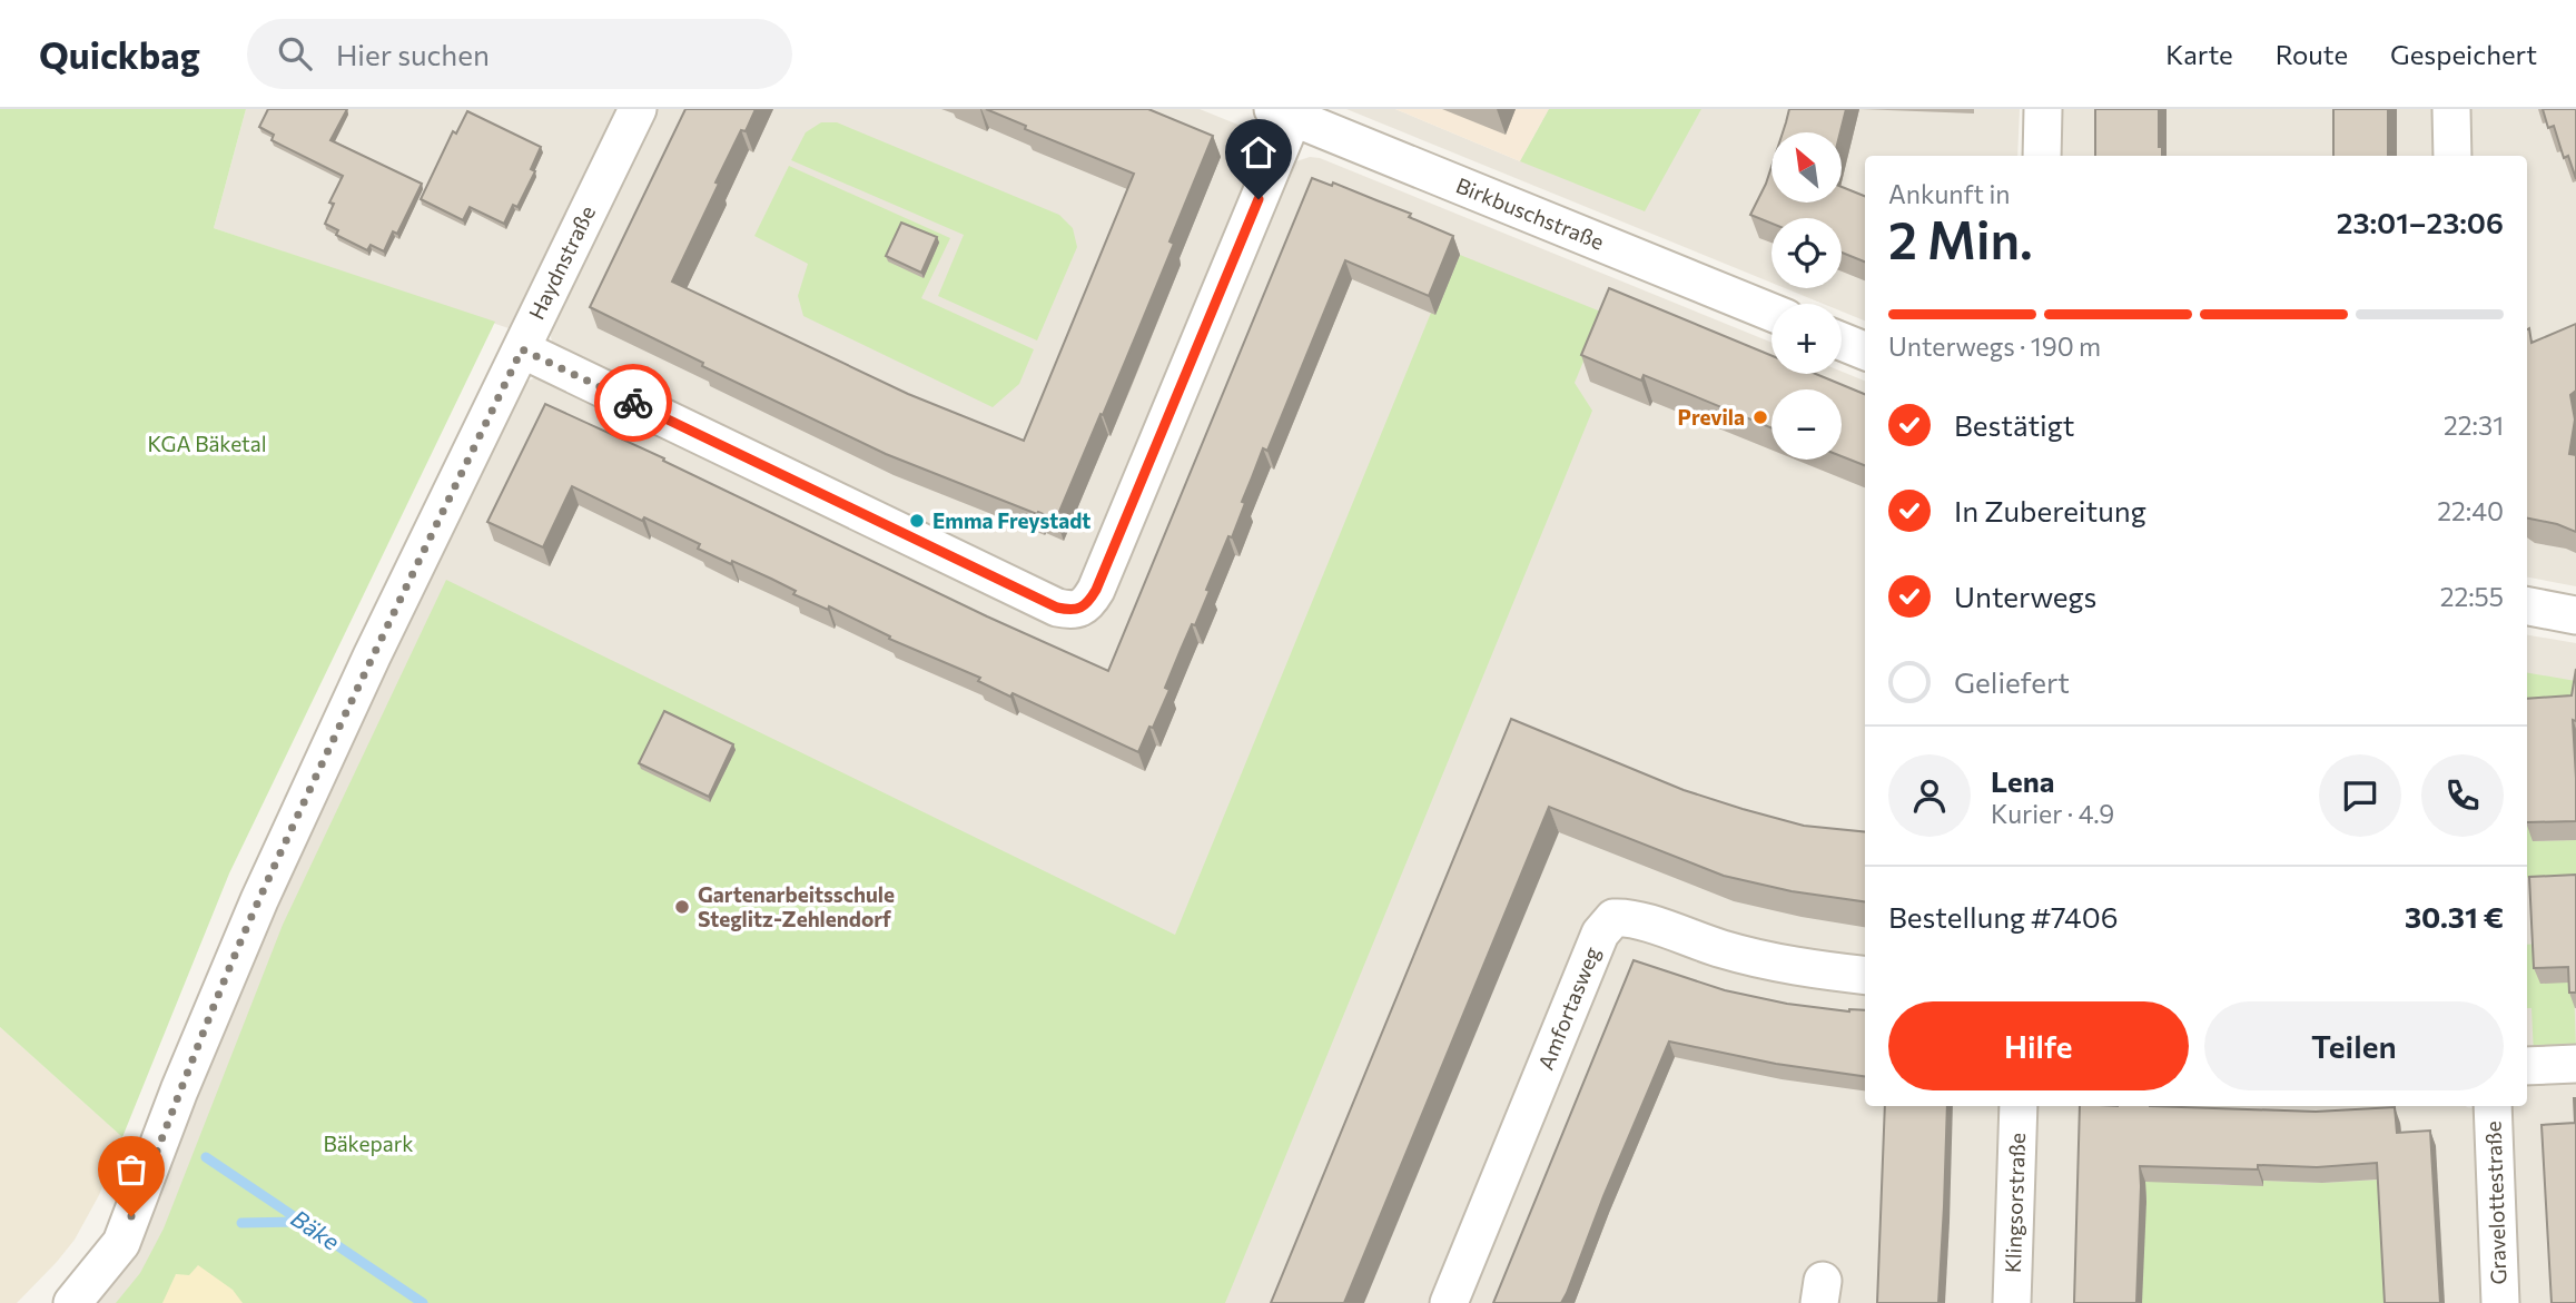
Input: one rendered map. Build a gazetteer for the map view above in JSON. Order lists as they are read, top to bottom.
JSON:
{
  "streets": {
    "street": [
      "Birkbuschstraße",
      "Haydnstraße",
      "Amfortasweg",
      "Klingsorstraße",
      "Gravelottestraße"
    ]
  },
  "water": ["Bäke"],
  "parks": ["KGA Bäketal", "Bäkepark"],
  "places": ["Previla", "Emma Freystadt", "Gartenarbeitsschule Steglitz-Zehlendorf"],
  "north": "top left",
  "page": {
    "header": "Quickbag",
    "search": "Hier suchen",
    "nav": ["Karte", "Route", "Gespeichert"],
    "map_buttons": ["+", "−"],
    "heading": ["2 Min.", "Ankunft in", "23:01–23:06"],
    "panel": [
      "Lena",
      "Kurier · 4.9",
      "Bestellung #7406",
      "30.31 €"
    ],
    "bar": "Unterwegs · 190 m",
    "list": [
      ["Bestätigt", "22:31"],
      ["In Zubereitung", "22:40"],
      ["Unterwegs", "22:55"],
      "Geliefert"
    ],
    "buttons": ["Hilfe", "Teilen"]
  }
}
